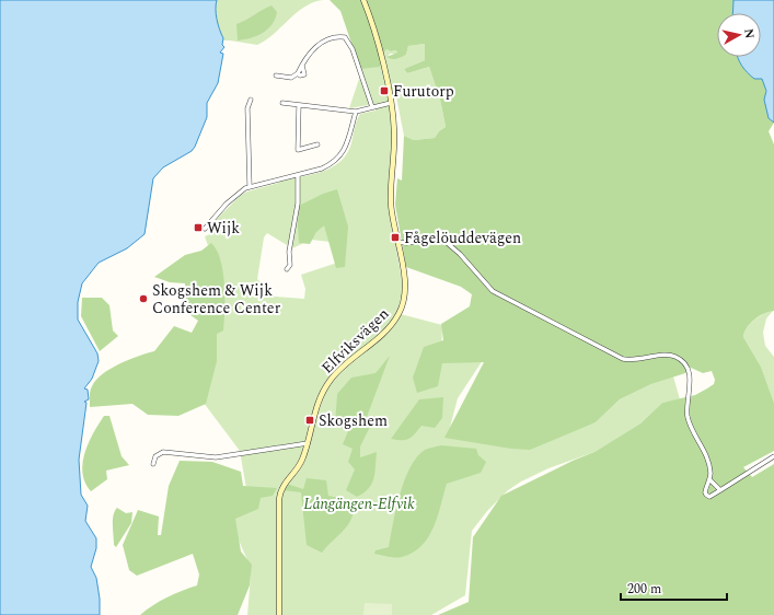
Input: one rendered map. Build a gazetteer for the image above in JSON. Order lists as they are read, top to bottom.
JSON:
{
  "streets": {
    "street": ["Elfviksvägen"]
  },
  "parks": ["Långängen-Elfvik"],
  "places": {
    "transit": [
      "Furutorp",
      "Wijk",
      "Fågelöuddevägen",
      "Skogshem"
    ],
    "other": ["Skogshem & Wijk Conference Center"]
  },
  "scale_bar": "200 m",
  "north": "right"
}
